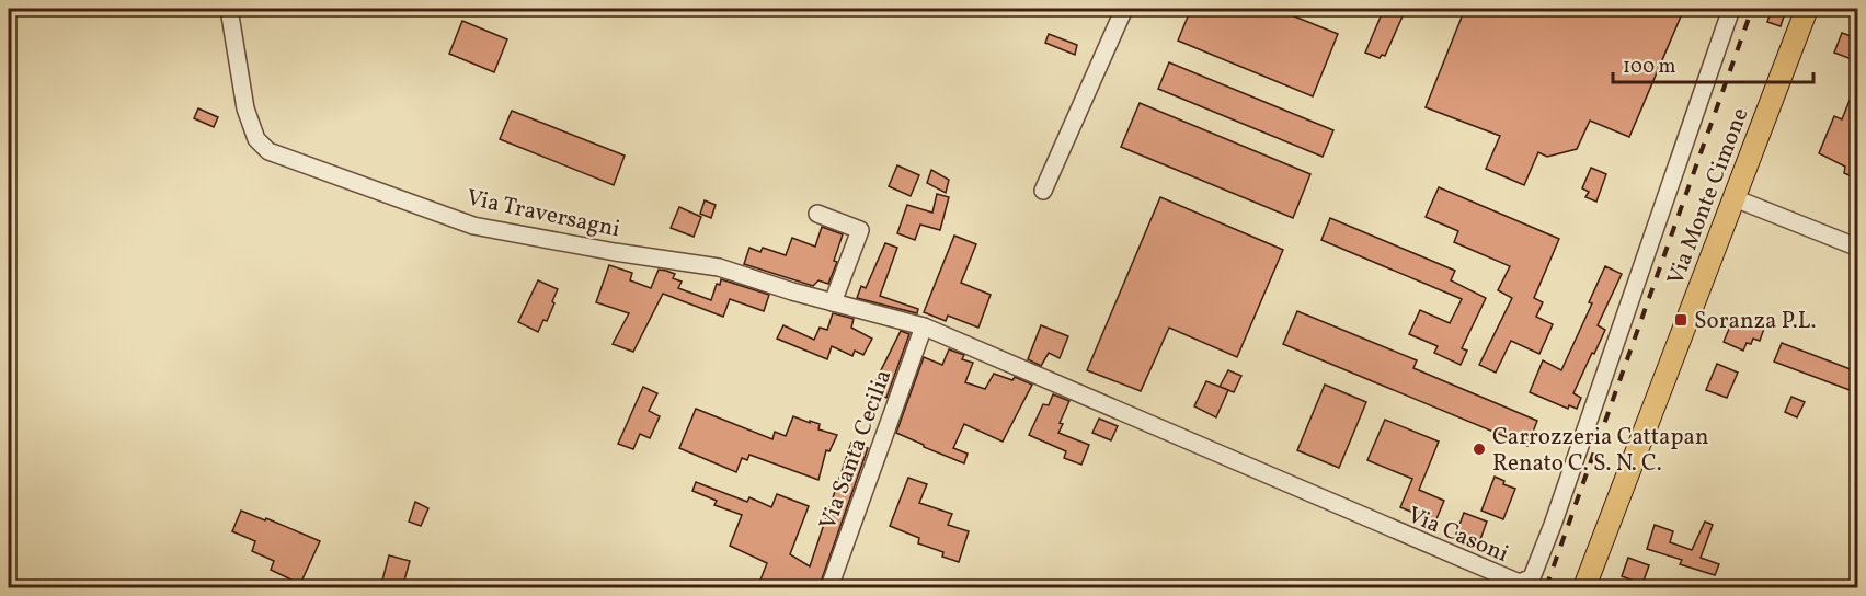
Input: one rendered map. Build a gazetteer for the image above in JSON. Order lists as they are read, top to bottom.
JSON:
{
  "streets": {
    "main road": ["Via Monte Cimone"],
    "street": ["Via Traversagni", "Via Santa Cecilia", "Via Casoni"]
  },
  "crossings": [
    ["Via Traversagni", "Via Santa Cecilia"],
    ["Via Traversagni", "Via Casoni"],
    ["Via Santa Cecilia", "Via Casoni"]
  ],
  "places": {
    "transit": ["Soranza P.L."],
    "other": ["Carrozzeria Cattapan Renato C. S. N. C."]
  },
  "scale_bar": "100 m"
}
